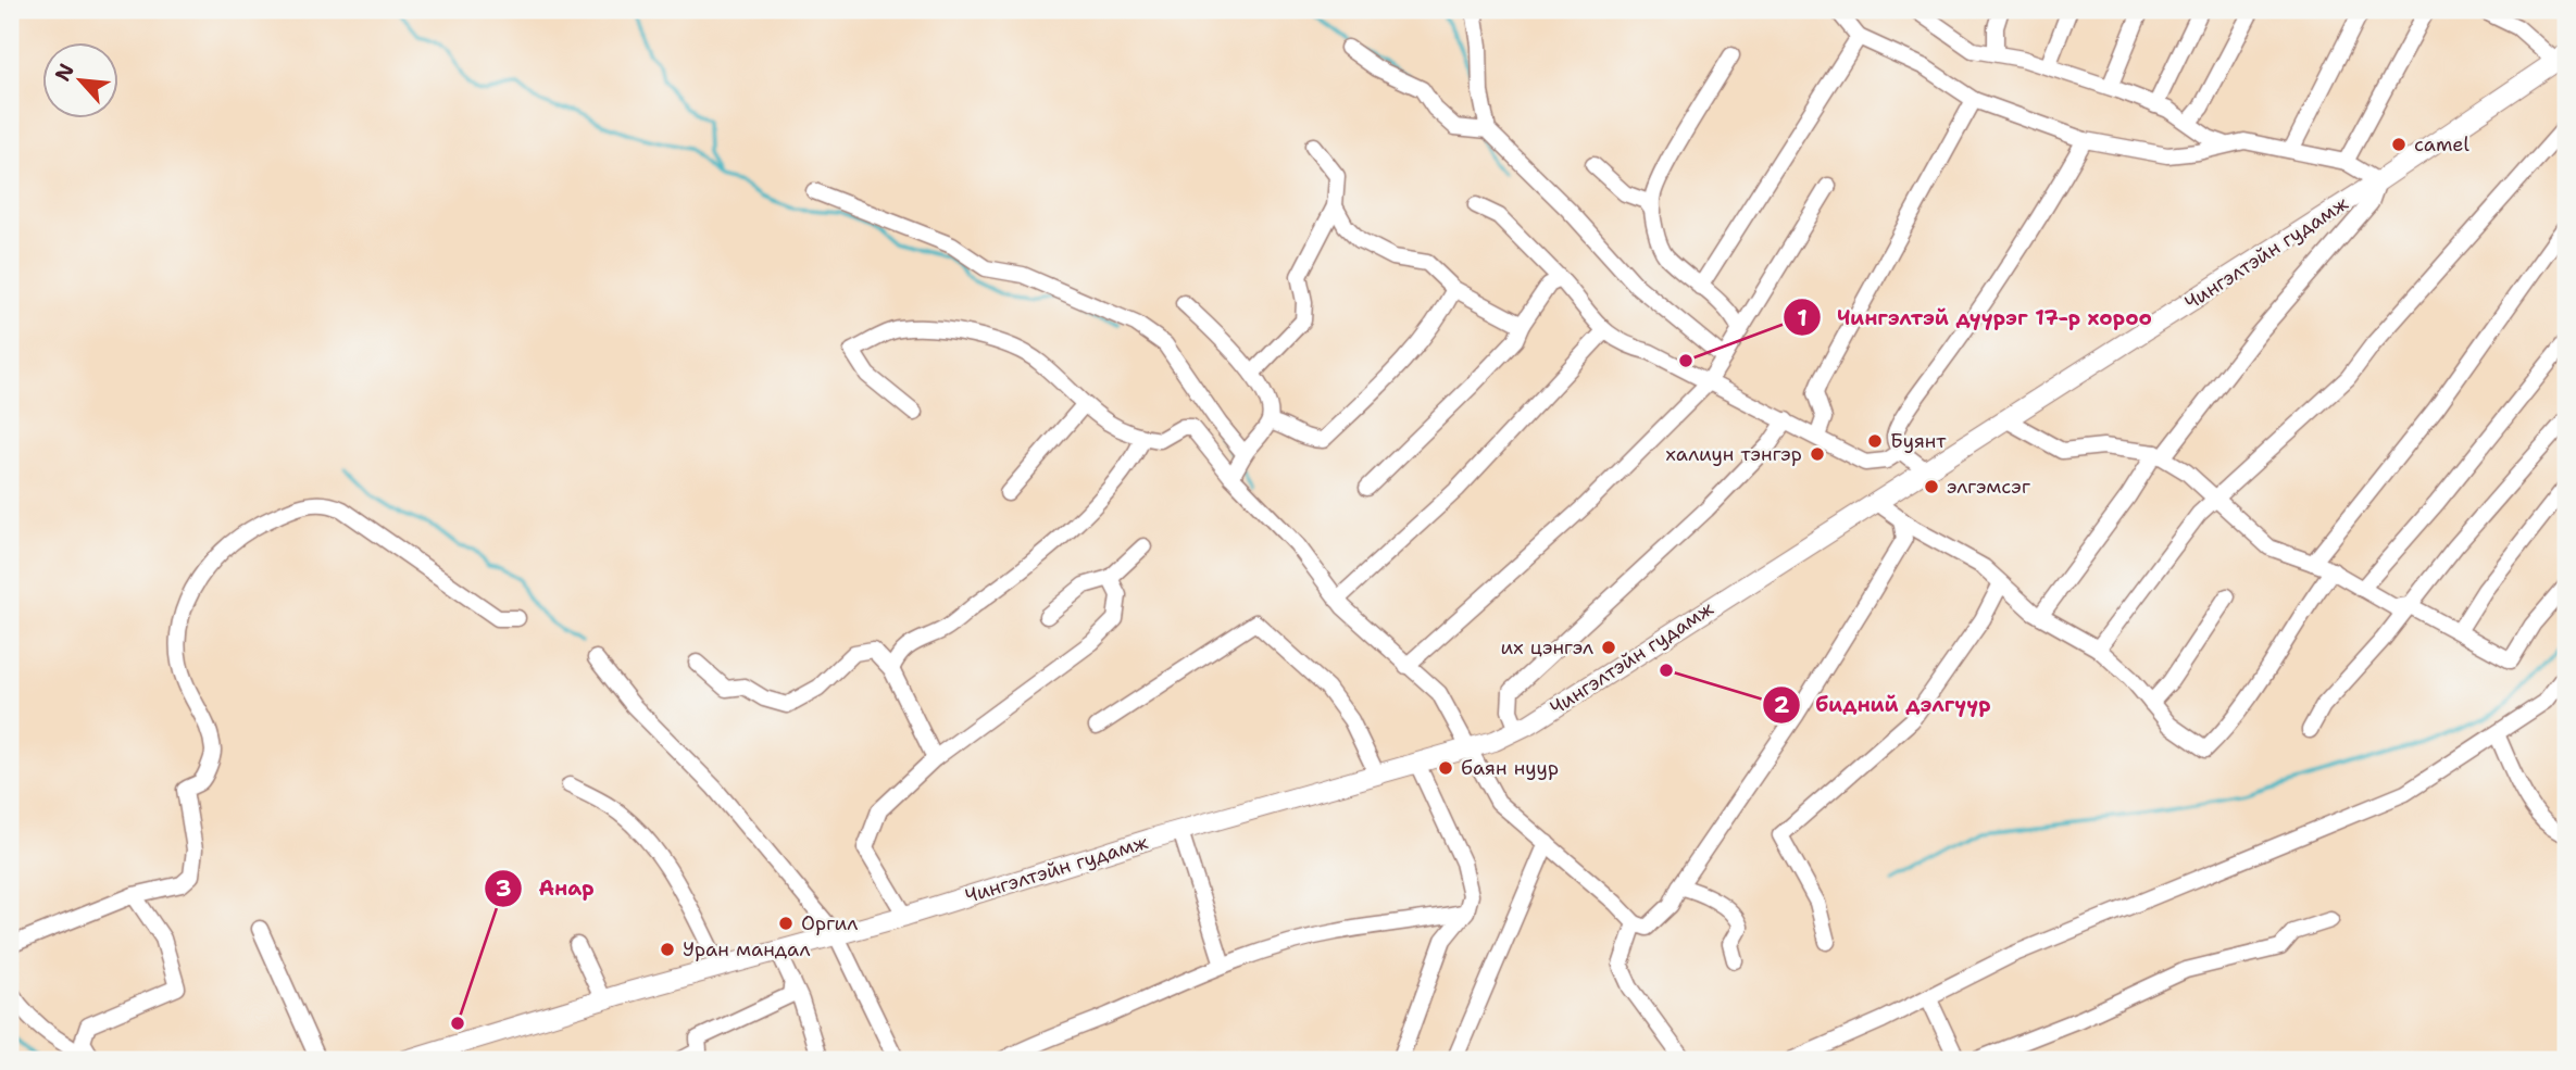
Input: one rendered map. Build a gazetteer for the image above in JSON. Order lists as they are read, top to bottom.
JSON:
{
  "streets": {
    "main road": ["Чингэлтэйн гудамж"]
  },
  "places": [
    "camel",
    "Чингэлтэй дүүрэг 17-р хороо",
    "Буянт",
    "халиун тэнгэр",
    "элгэмсэг",
    "их цэнгэл",
    "бидний дэлгүүр",
    "баян нуур",
    "Оргил",
    "Уран мандал",
    "Анар"
  ],
  "north": "top left"
}
